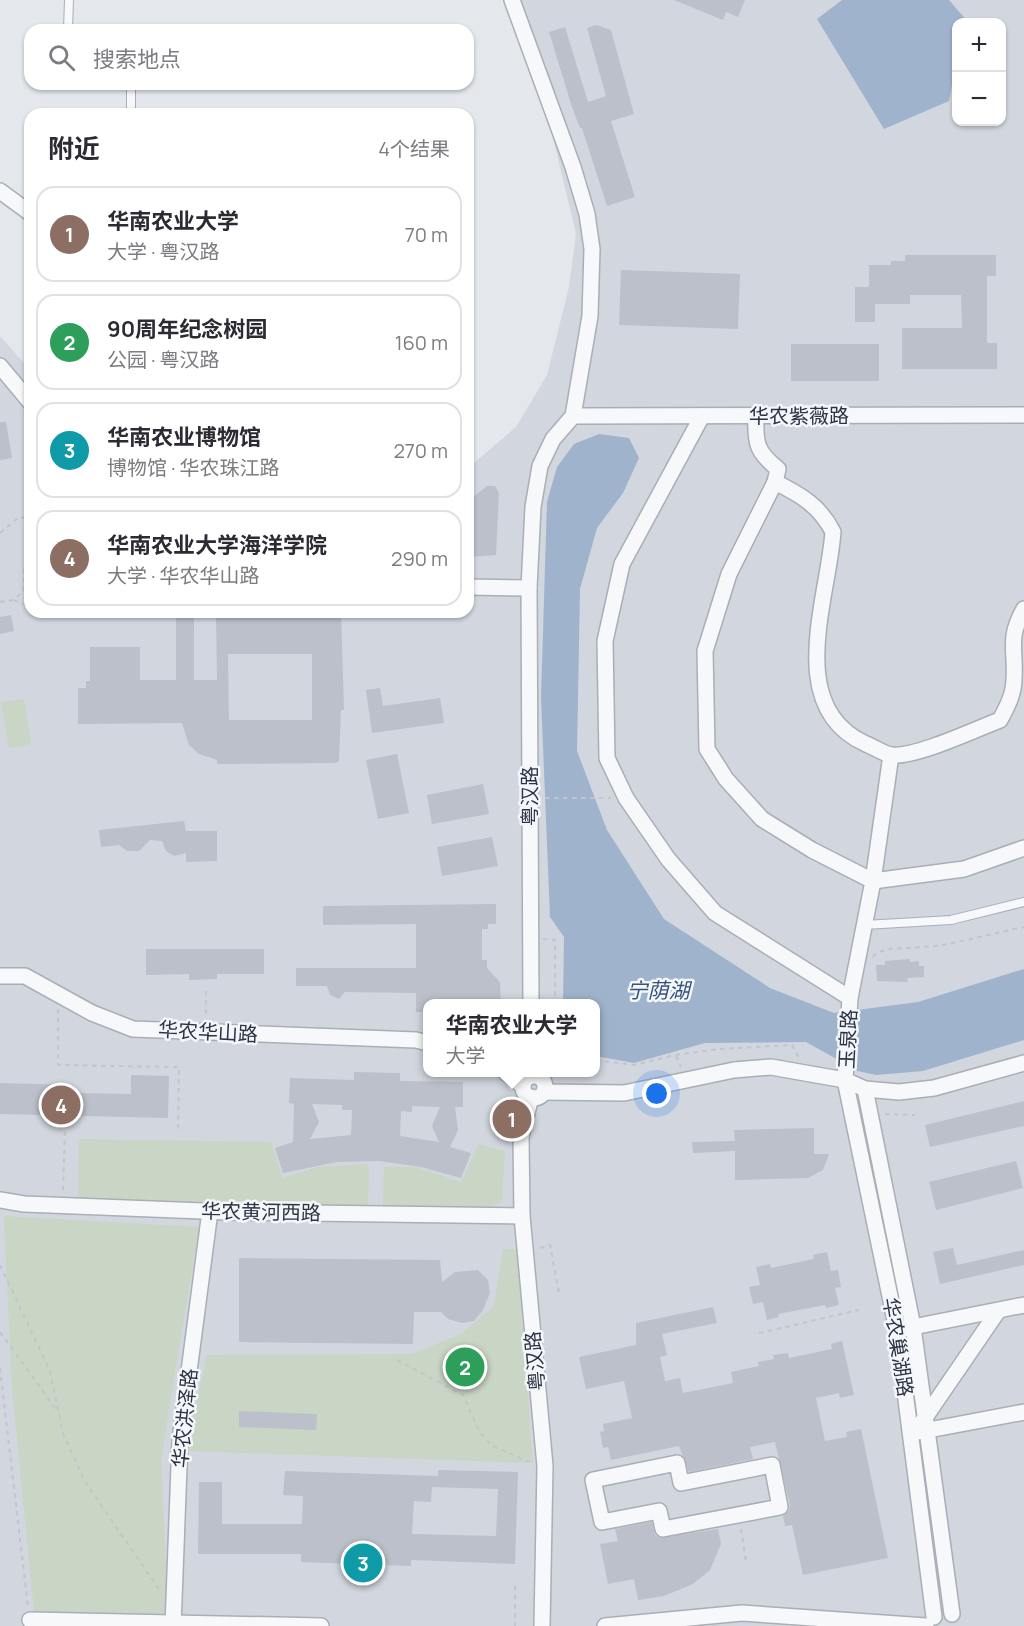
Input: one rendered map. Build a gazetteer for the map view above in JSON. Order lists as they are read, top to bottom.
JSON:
{
  "streets": {
    "street": [
      "华农紫薇路",
      "粤汉路",
      "华农华山路",
      "玉泉路",
      "华农黄河西路",
      "华农巢湖路",
      "华农洪泽路"
    ]
  },
  "crossings": [
    ["华农紫薇路", "粤汉路"],
    ["粤汉路", "华农黄河西路"],
    ["玉泉路", "华农巢湖路"],
    ["华农黄河西路", "华农洪泽路"]
  ],
  "water": ["宁荫湖"],
  "page": {
    "map_buttons": ["+", "−"],
    "search": "搜索地点",
    "heading": ["附近", "4个结果"],
    "list": [
      {
        "mark": "1",
        "name": "华南农业大学",
        "note": "大学 · 粤汉路",
        "value": "70 m"
      },
      {
        "mark": "2",
        "name": "90周年纪念树园",
        "note": "公园 · 粤汉路",
        "value": "160 m"
      },
      {
        "mark": "3",
        "name": "华南农业博物馆",
        "note": "博物馆 · 华农珠江路",
        "value": "270 m"
      },
      {
        "mark": "4",
        "name": "华南农业大学海洋学院",
        "note": "大学 · 华农华山路",
        "value": "290 m"
      }
    ],
    "popup": ["华南农业大学", "大学"],
    "pins": [
      "4",
      "1",
      "2",
      "3"
    ]
  }
}
